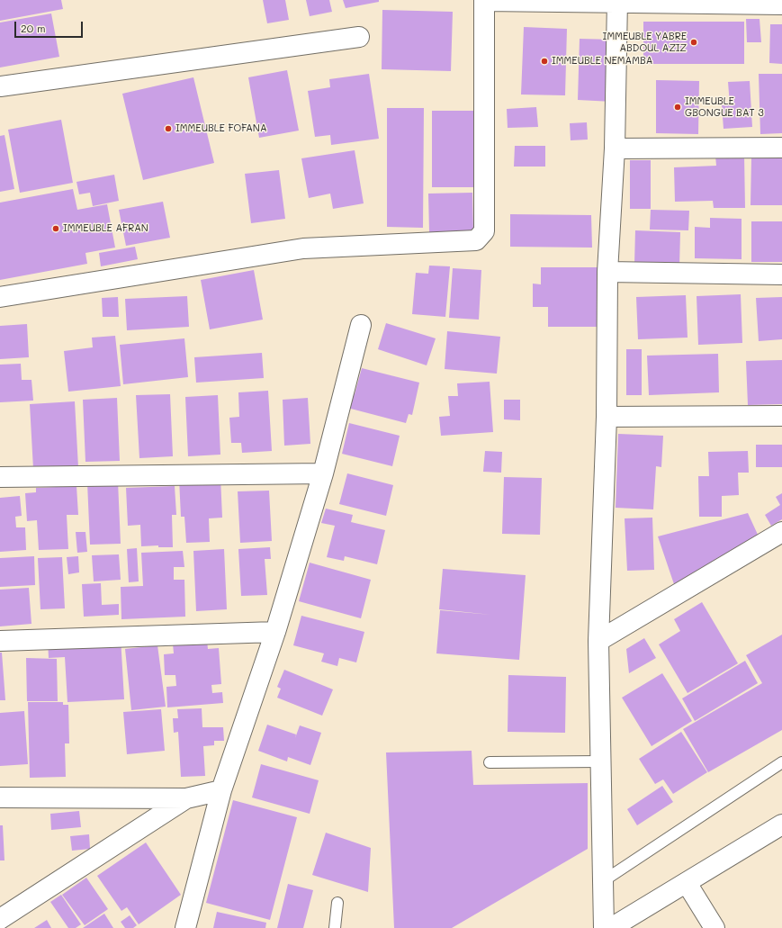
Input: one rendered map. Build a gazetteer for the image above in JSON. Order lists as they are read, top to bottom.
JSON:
{
  "places": [
    "IMMEUBLE YABRE ABDOUL AZIZ",
    "IMMEUBLE NEMAMBA",
    "IMMEUBLE GBONGUE BAT 3",
    "IMMEUBLE FOFANA",
    "IMMEUBLE AFRAN"
  ],
  "scale_bar": "20 m"
}
